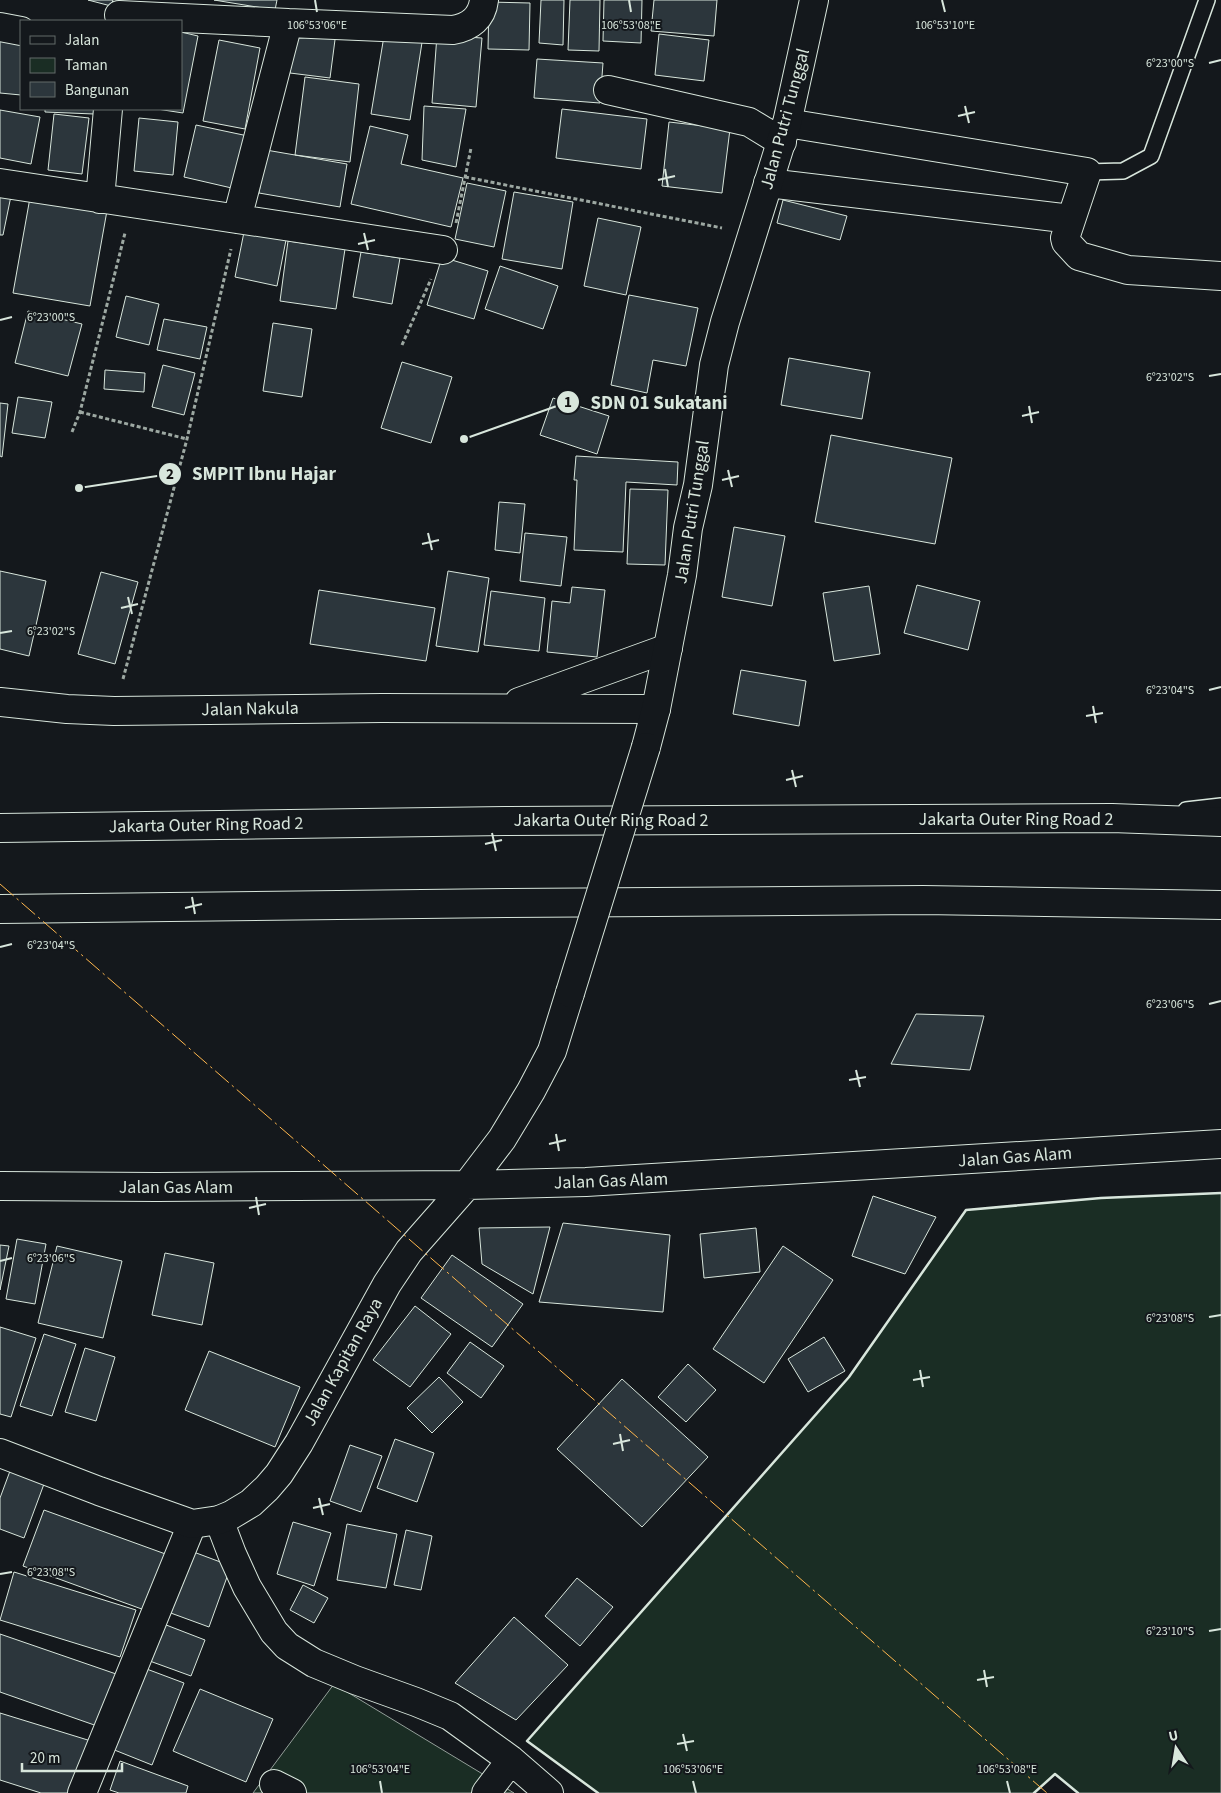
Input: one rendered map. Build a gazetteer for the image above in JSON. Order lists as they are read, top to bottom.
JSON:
{
  "streets": {
    "main road": [
      "Jalan Putri Tunggal",
      "Jalan Nakula",
      "Jakarta Outer Ring Road 2",
      "Jalan Gas Alam",
      "Jalan Kapitan Raya"
    ]
  },
  "crossings": [
    ["Jalan Putri Tunggal", "Jalan Nakula"],
    ["Jalan Putri Tunggal", "Jalan Kapitan Raya"],
    ["Jalan Gas Alam", "Jalan Kapitan Raya"]
  ],
  "places": ["SDN 01 Sukatani", "SMPIT Ibnu Hajar"],
  "legend": ["Jalan", "Taman", "Bangunan"],
  "scale_bar": "20 m",
  "north": "top",
  "coordinates": [
    "106°53'06\"E",
    "106°53'08\"E",
    "106°53'10\"E",
    "6°23'00\"S",
    "6°23'02\"S",
    "6°23'04\"S",
    "6°23'06\"S",
    "6°23'08\"S",
    "6°23'10\"S",
    "106°53'04\"E"
  ]
}
